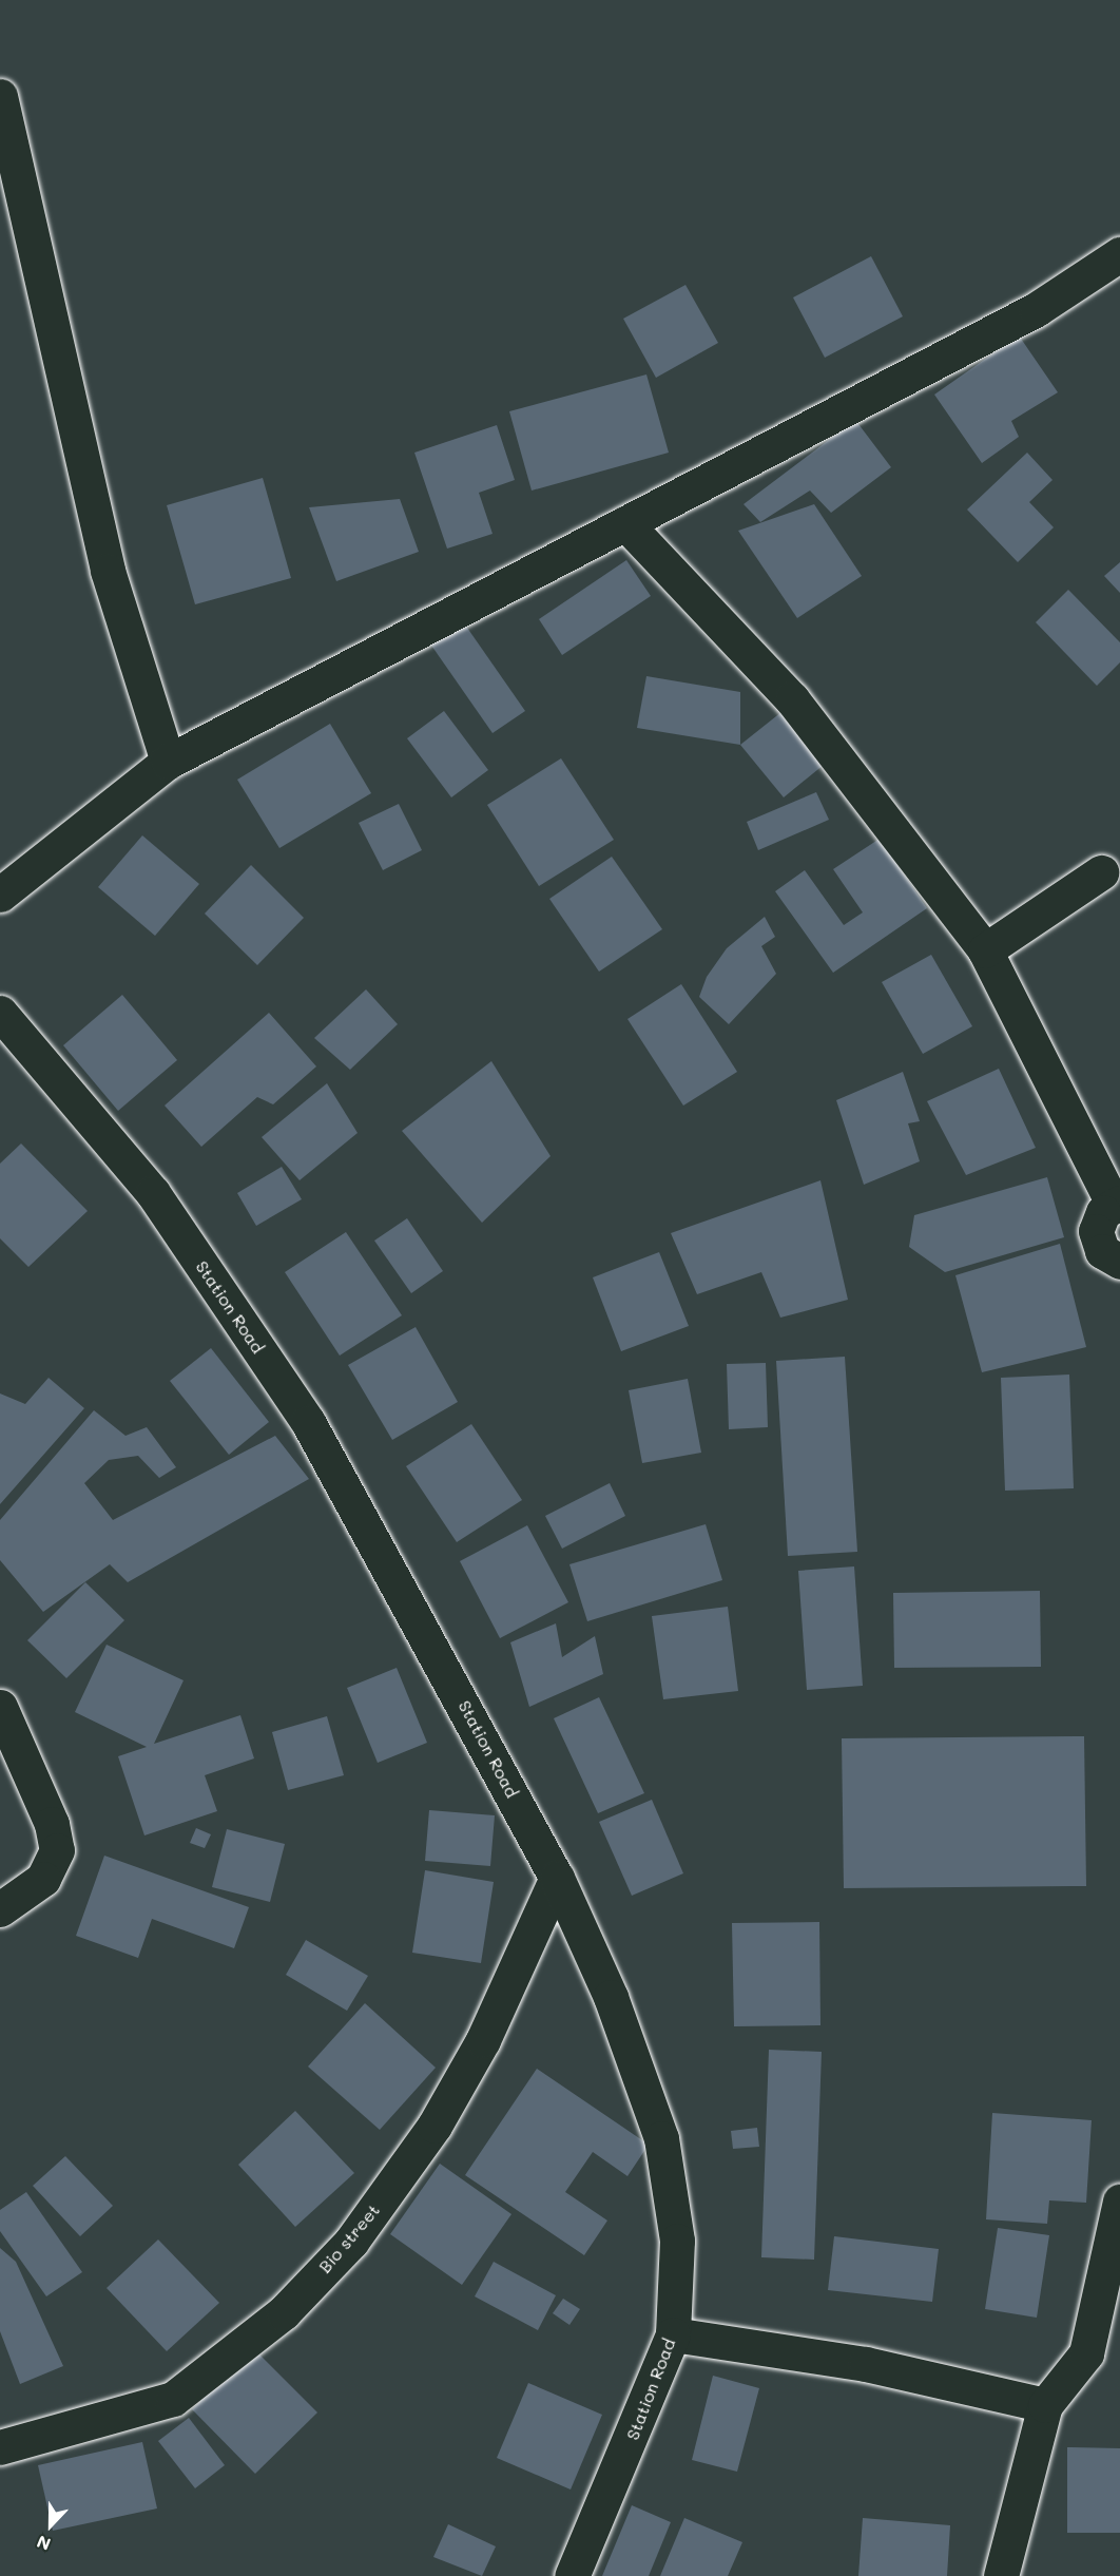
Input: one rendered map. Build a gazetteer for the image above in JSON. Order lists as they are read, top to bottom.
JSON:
{
  "streets": {
    "street": ["Station Road", "Bio street"]
  },
  "crossings": [
    ["Station Road", "Bio street"]
  ],
  "north": "bottom"
}
